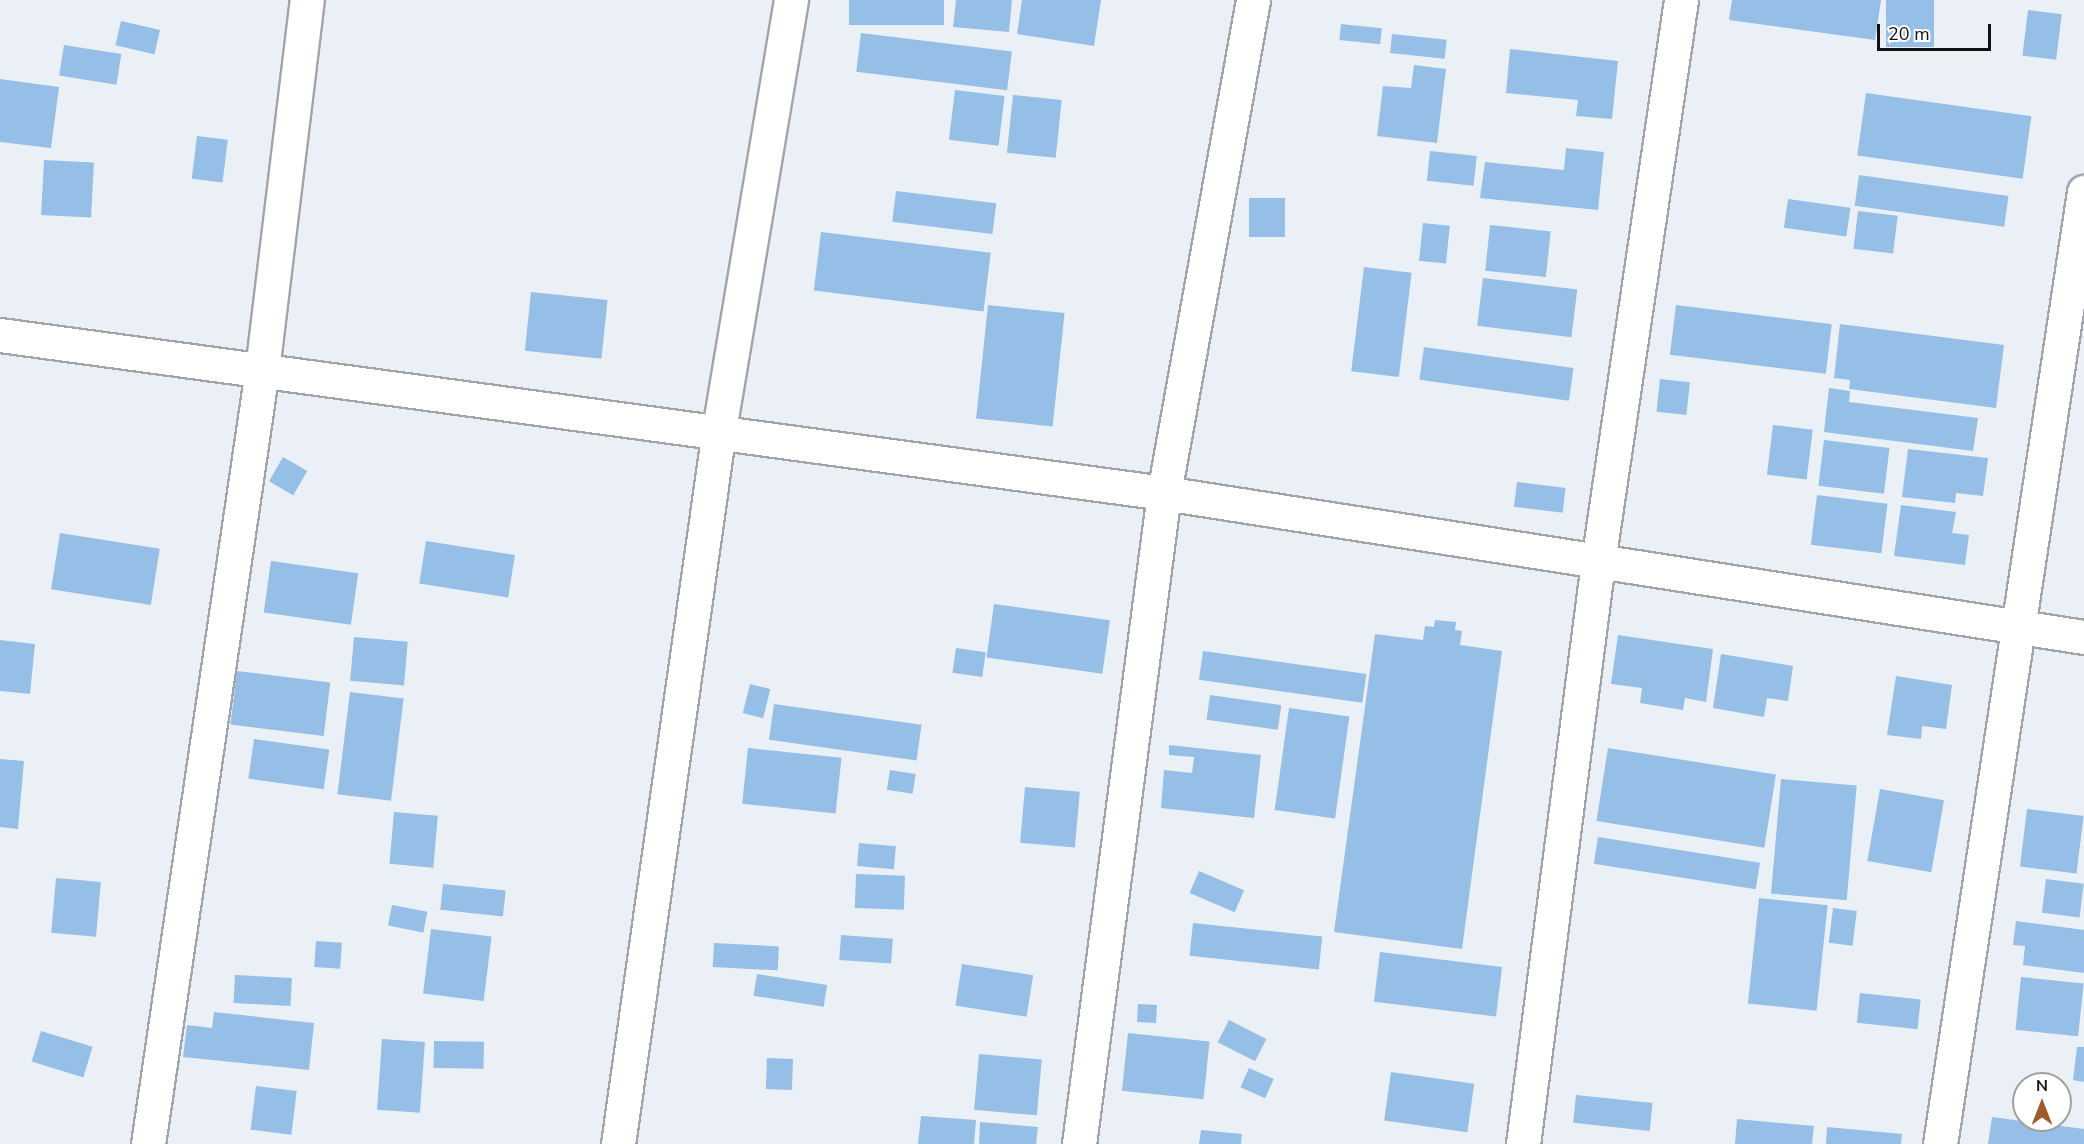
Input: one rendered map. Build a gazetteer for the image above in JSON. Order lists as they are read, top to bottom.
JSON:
{
  "scale_bar": "20 m",
  "north": "top"
}
